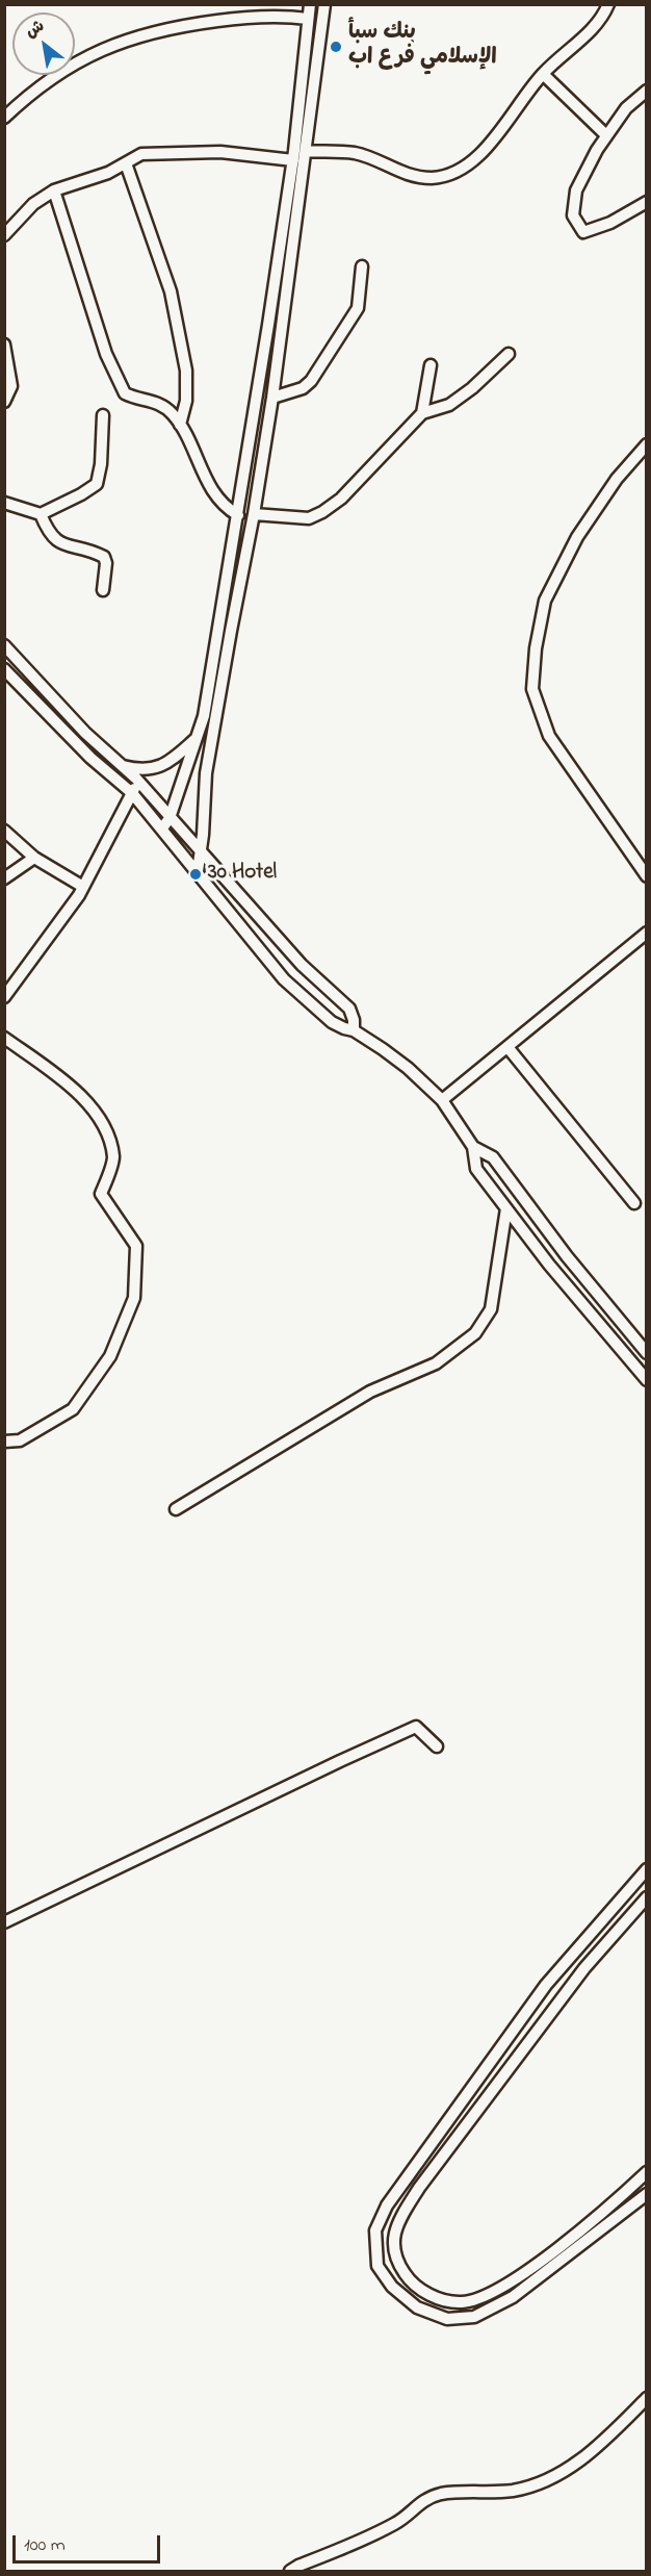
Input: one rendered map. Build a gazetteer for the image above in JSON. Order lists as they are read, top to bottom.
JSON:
{
  "places": ["بنك سبأ الإسلامي فرع اب", "30 Hotel"],
  "scale_bar": "100 m",
  "north": "top left"
}
